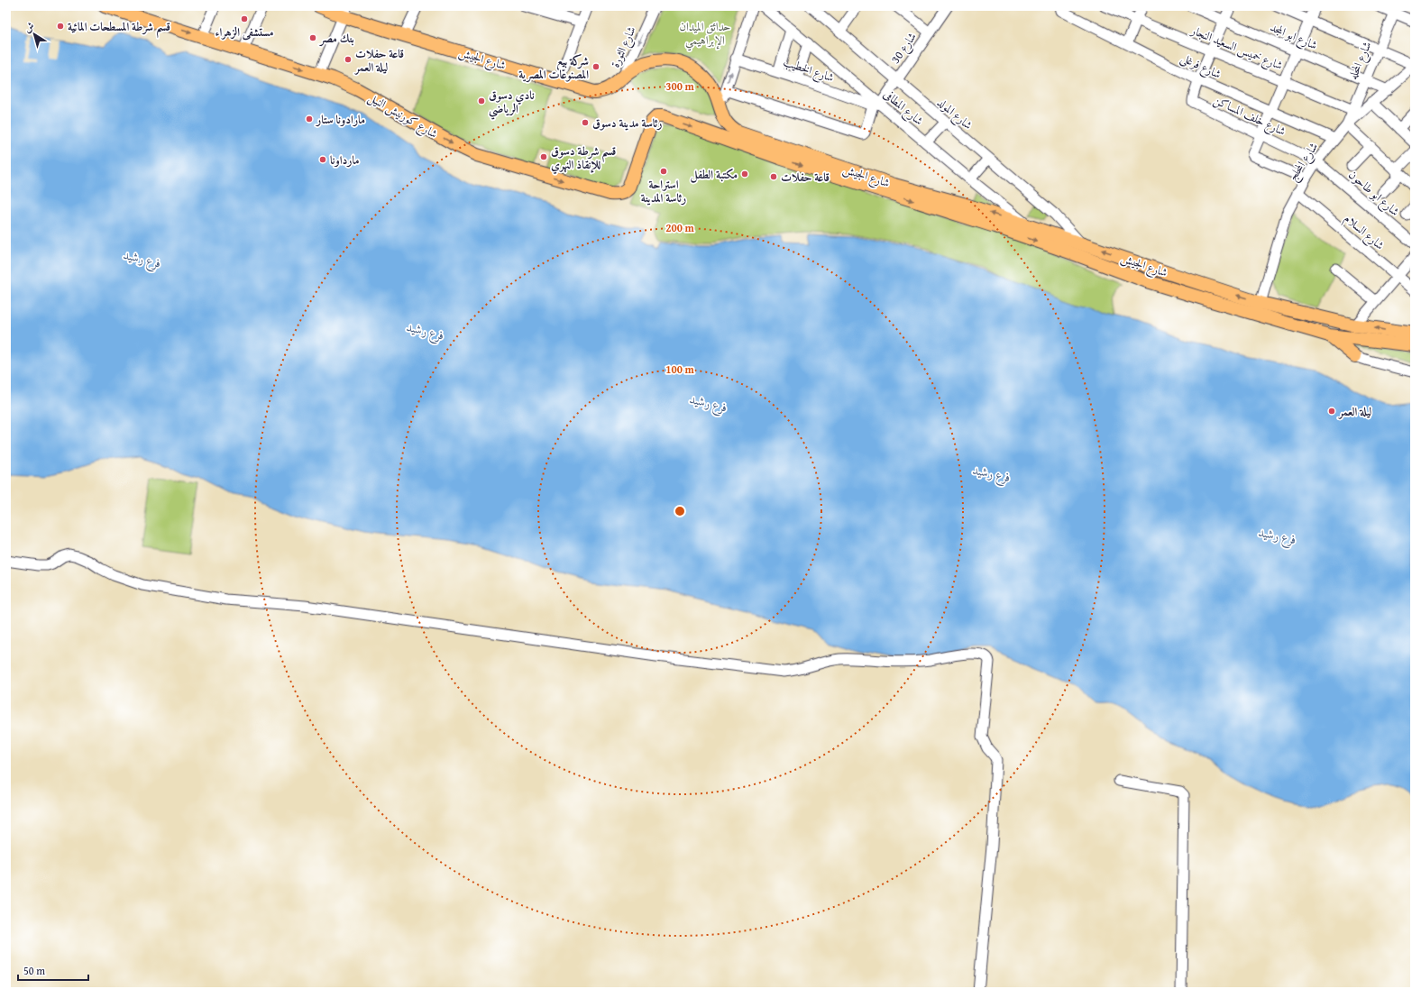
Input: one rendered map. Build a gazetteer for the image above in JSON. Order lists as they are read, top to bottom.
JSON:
{
  "streets": {
    "main road": ["شارع الجيش", "شارع كورنيش النيل"],
    "street": [
      "شارع ابو المجد",
      "شارع الثورة",
      "شارع 30",
      "شارع خميس السعيد النجار",
      "شارع المحله",
      "شارع فرغلى",
      "شارع الخطيب",
      "شارع المطافى",
      "شارع المولد",
      "شارع خلف المساكن",
      "شارع المحلج",
      "شارع ابو طاحون",
      "شارع السلام"
    ]
  },
  "crossings": [
    ["شارع ابو المجد", "شارع المحله"],
    ["شارع ابو المجد", "شارع خلف المساكن"],
    ["شارع ابو المجد", "شارع المحلج"],
    ["شارع الثورة", "شارع الجيش"],
    ["شارع 30", "شارع الخطيب"],
    ["شارع 30", "شارع المطافى"],
    ["شارع 30", "شارع المولد"],
    ["شارع خميس السعيد النجار", "شارع المحله"],
    ["شارع خميس السعيد النجار", "شارع خلف المساكن"],
    ["شارع خميس السعيد النجار", "شارع المحلج"],
    ["شارع الجيش", "شارع المطافى"],
    ["شارع الجيش", "شارع المولد"],
    ["شارع الجيش", "شارع كورنيش النيل"],
    ["شارع الجيش", "شارع المحلج"],
    ["شارع المحله", "شارع المحلج"],
    ["شارع فرغلى", "شارع خلف المساكن"],
    ["شارع فرغلى", "شارع المحلج"],
    ["شارع الخطيب", "شارع المطافى"],
    ["شارع خلف المساكن", "شارع المحلج"],
    ["شارع خلف المساكن", "شارع ابو طاحون"],
    ["شارع المحلج", "شارع ابو طاحون"],
    ["شارع المحلج", "شارع السلام"]
  ],
  "one_way": ["شارع كورنيش النيل"],
  "water": ["فرع رشيد"],
  "parks": ["حدائق الميدان الإبراهيمي"],
  "places": [
    "مستشفى الزهراء",
    "قسم شرطة المسطحات المائية",
    "بنك مصر",
    "قاعة حفلات ليلة العمر",
    "شركة بيع المصنوعات المصرية",
    "نادي دسوق الرياضي",
    "مارادونا ستار",
    "رئاسة مدينة دسوق",
    "قسم شرطة دسوق للإنقاذ النهري",
    "مارداونا",
    "استراحة رئاسة المدينة",
    "مكتبة الطفل",
    "قاعة حفلات",
    "ليلة العمر"
  ],
  "scale_bar": "50 m",
  "north": "top left",
  "rings": ["300 m", "200 m", "100 m"]
}
